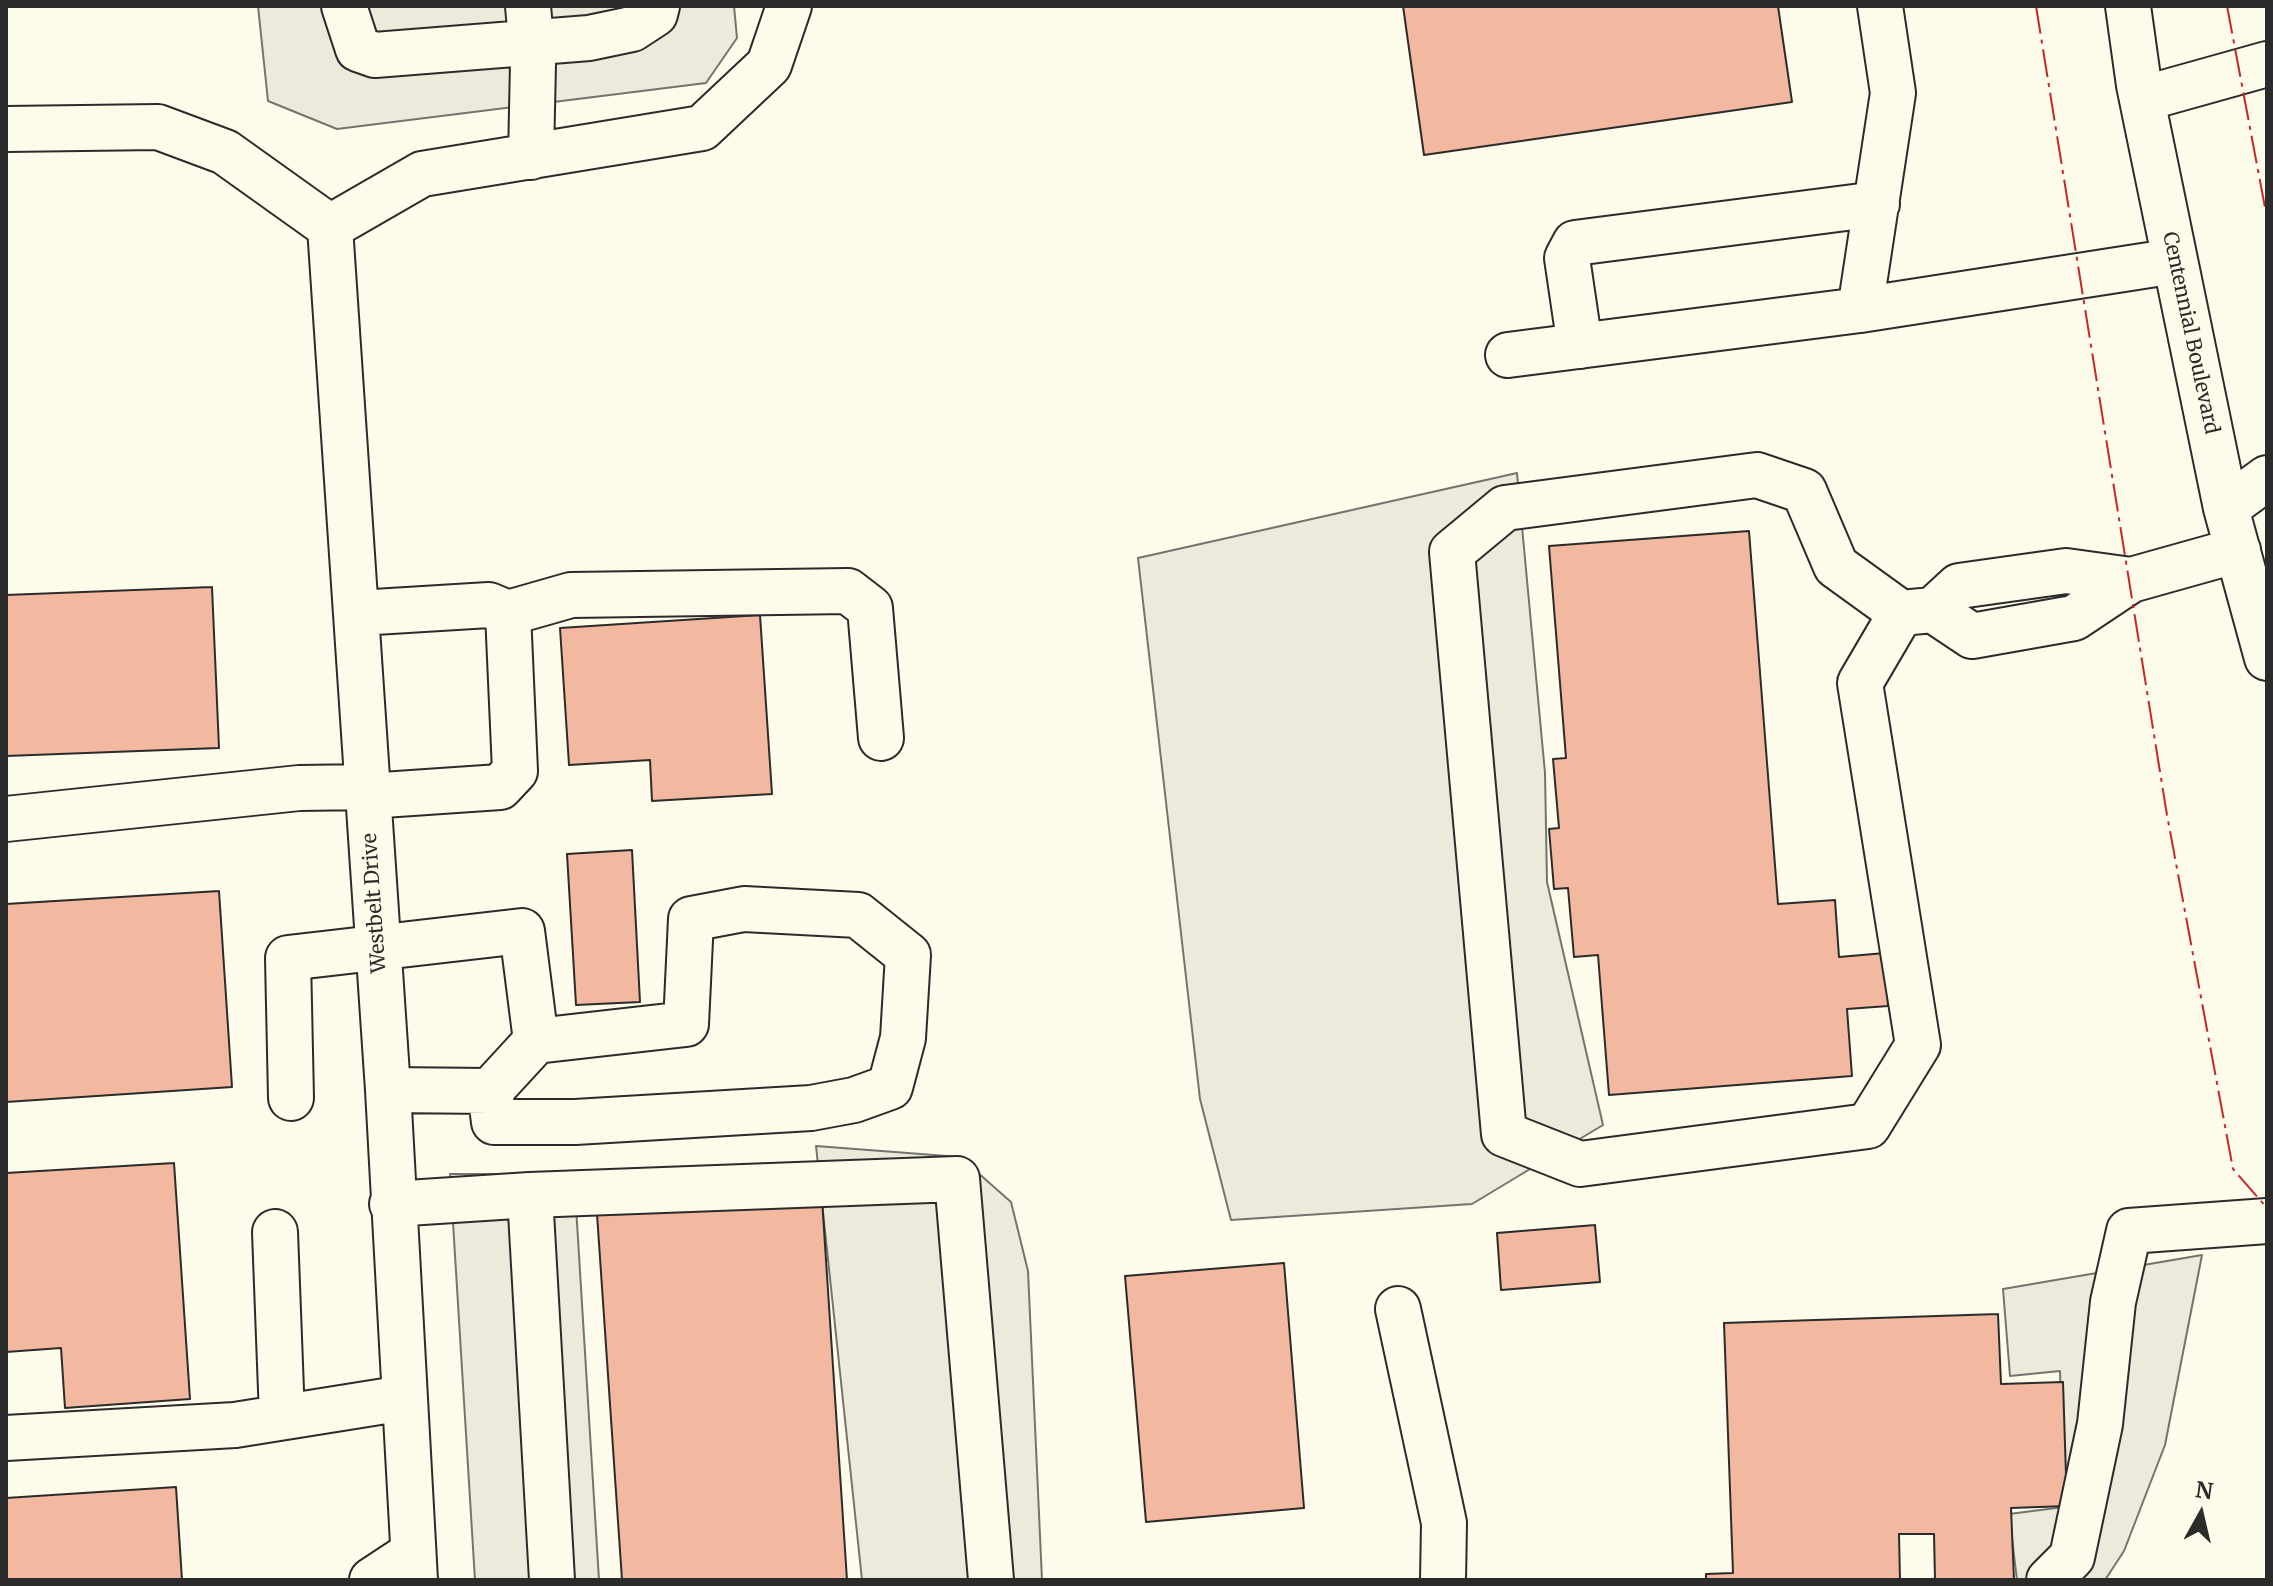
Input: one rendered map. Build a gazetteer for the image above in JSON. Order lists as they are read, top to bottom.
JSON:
{
  "streets": {
    "street": ["Centennial Boulevard", "Westbelt Drive"]
  },
  "north": "top"
}
